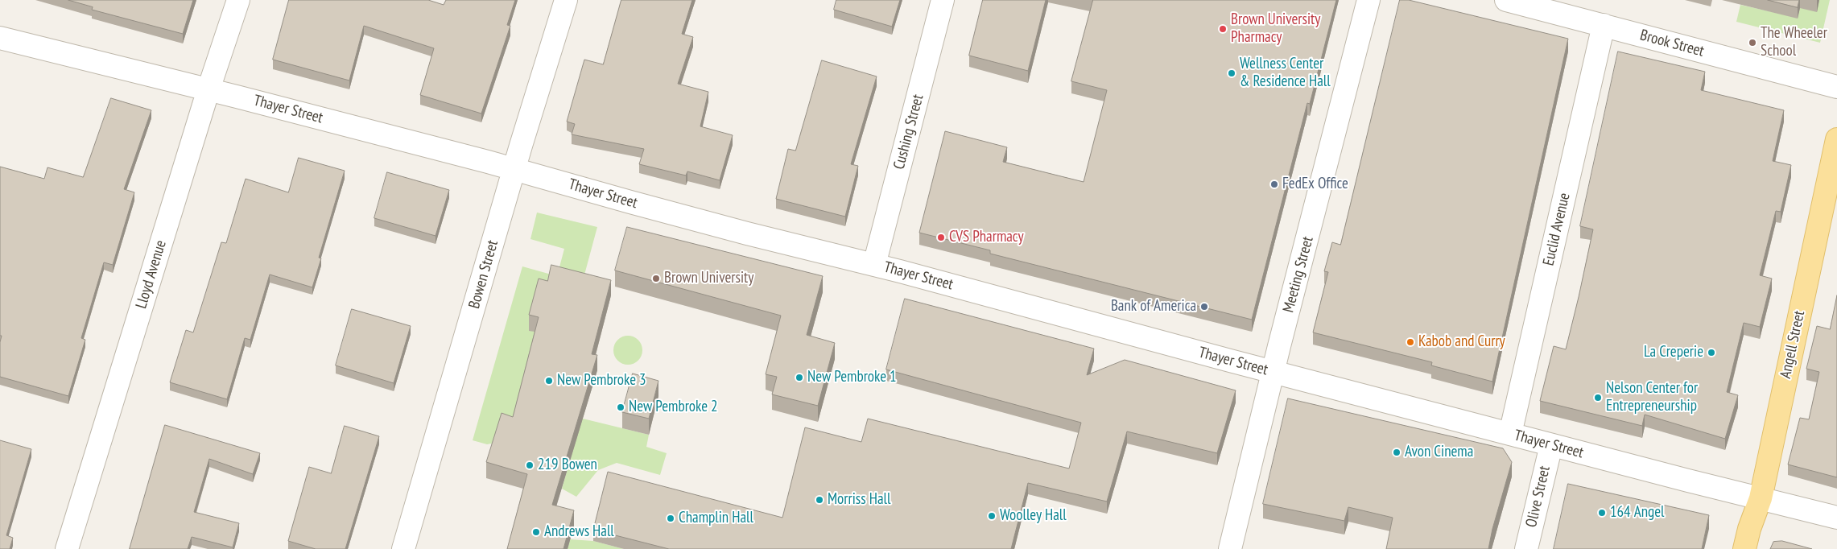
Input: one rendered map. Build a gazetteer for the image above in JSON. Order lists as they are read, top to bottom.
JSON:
{
  "streets": {
    "main road": ["Angell Street"],
    "street": [
      "Brook Street",
      "Thayer Street",
      "Cushing Street",
      "Euclid Avenue",
      "Lloyd Avenue",
      "Bowen Street",
      "Meeting Street",
      "Olive Street"
    ]
  },
  "crossings": [
    ["Brook Street", "Euclid Avenue"],
    ["Thayer Street", "Cushing Street"],
    ["Thayer Street", "Euclid Avenue"],
    ["Thayer Street", "Lloyd Avenue"],
    ["Thayer Street", "Bowen Street"],
    ["Thayer Street", "Meeting Street"],
    ["Thayer Street", "Angell Street"],
    ["Thayer Street", "Olive Street"]
  ],
  "places": [
    "Brown University Pharmacy",
    "The Wheeler School",
    "Wellness Center & Residence Hall",
    "FedEx Office",
    "CVS Pharmacy",
    "Brown University",
    "Bank of America",
    "Kabob and Curry",
    "La Creperie",
    "New Pembroke 1",
    "New Pembroke 3",
    "Nelson Center for Entrepreneurship",
    "New Pembroke 2",
    "Avon Cinema",
    "219 Bowen",
    "Morriss Hall",
    "164 Angel",
    "Woolley Hall",
    "Champlin Hall",
    "Andrews Hall"
  ]
}
